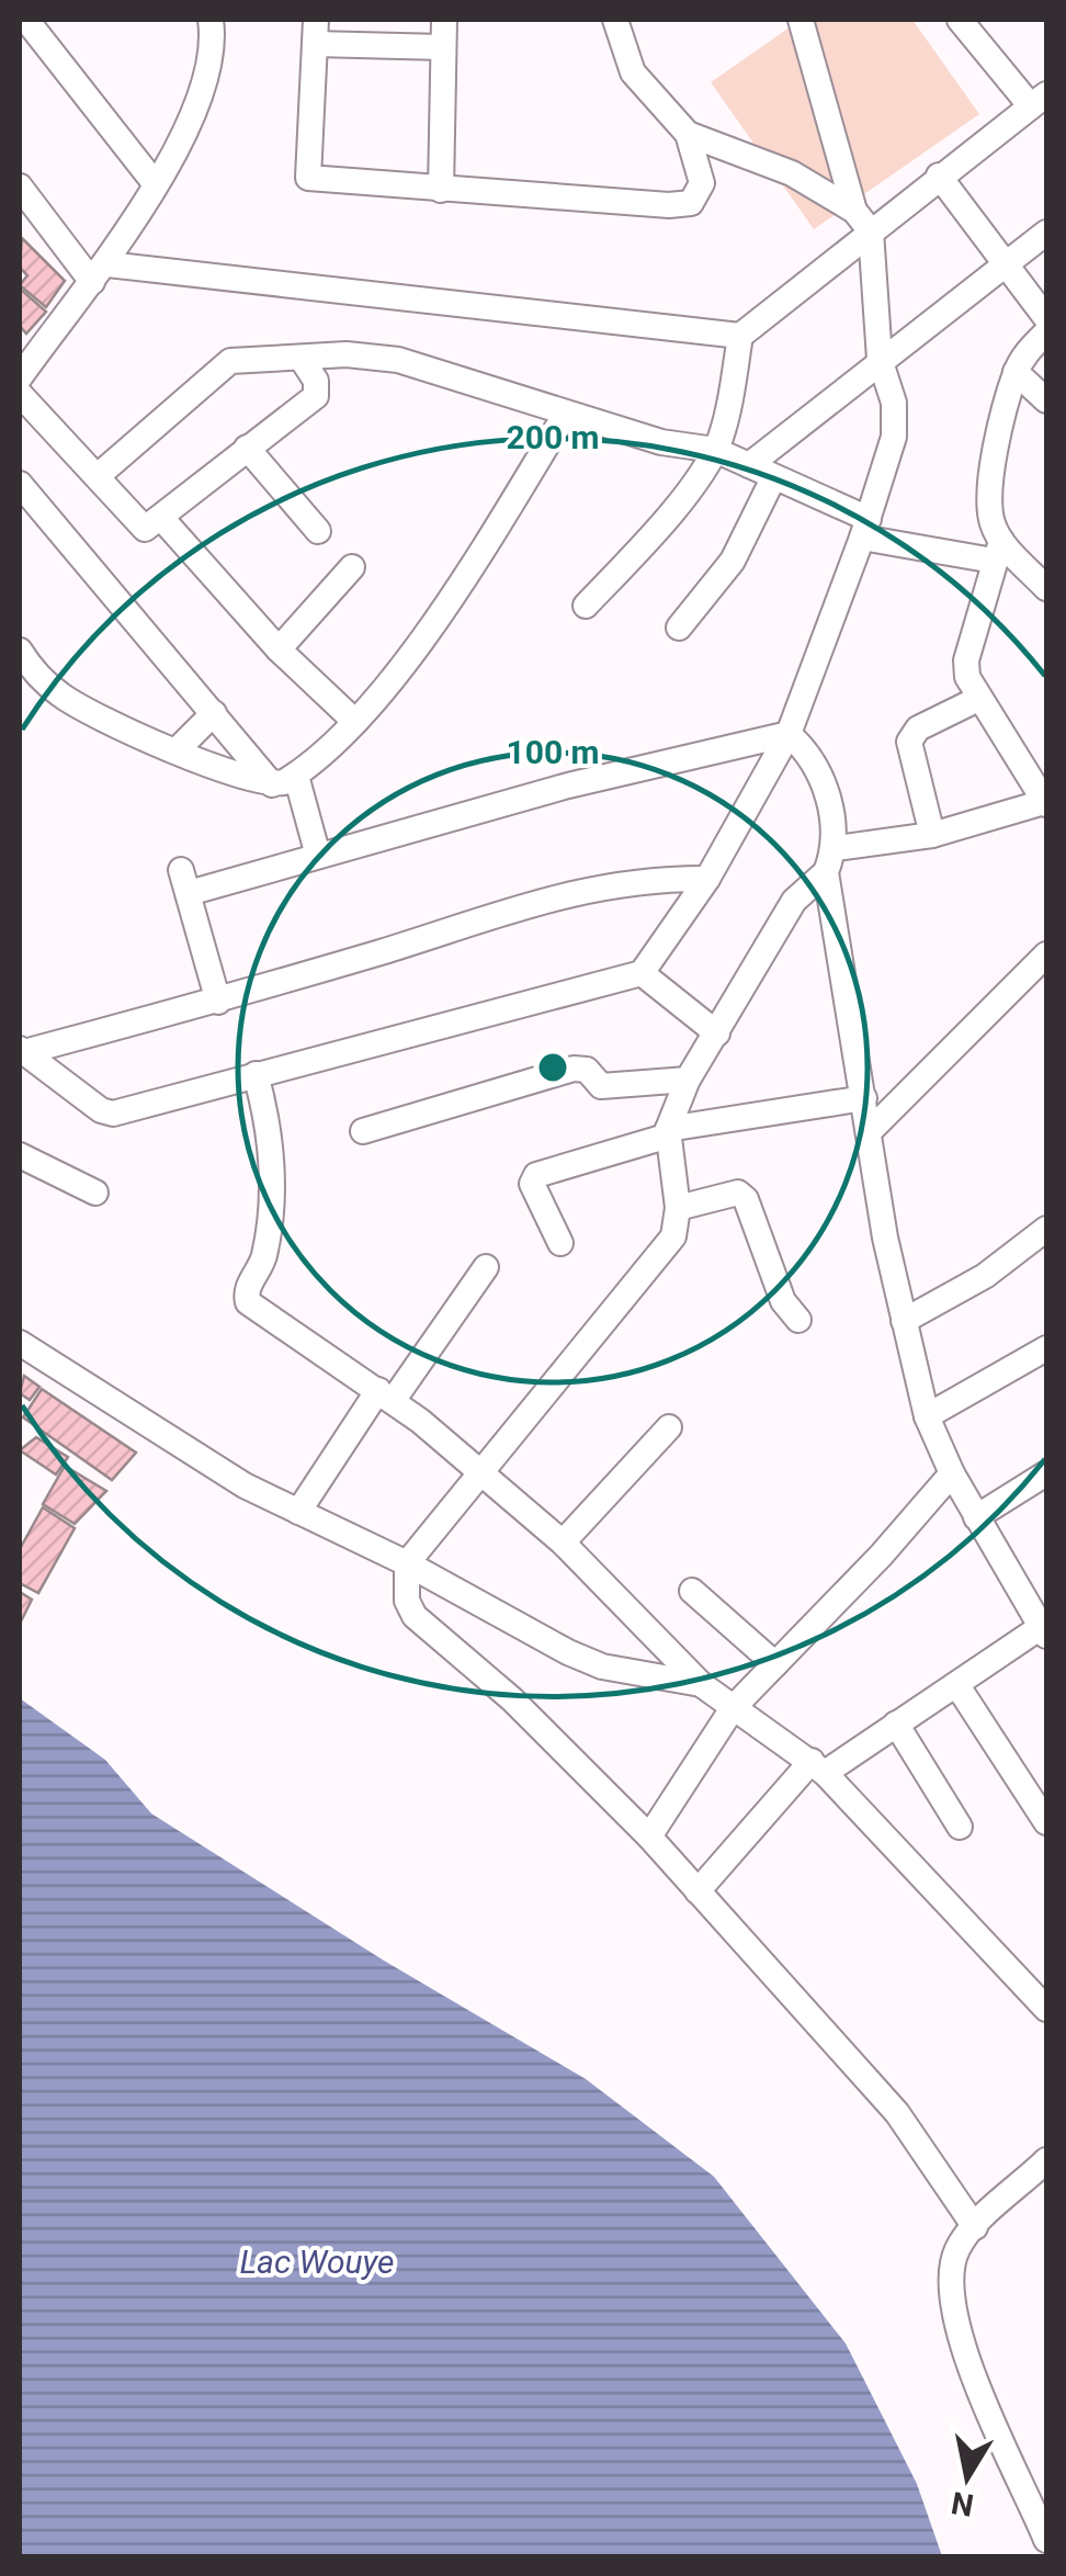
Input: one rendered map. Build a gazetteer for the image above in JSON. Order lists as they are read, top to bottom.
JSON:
{
  "water": ["Lac Wouye"],
  "north": "bottom",
  "rings": ["200 m", "100 m"]
}
